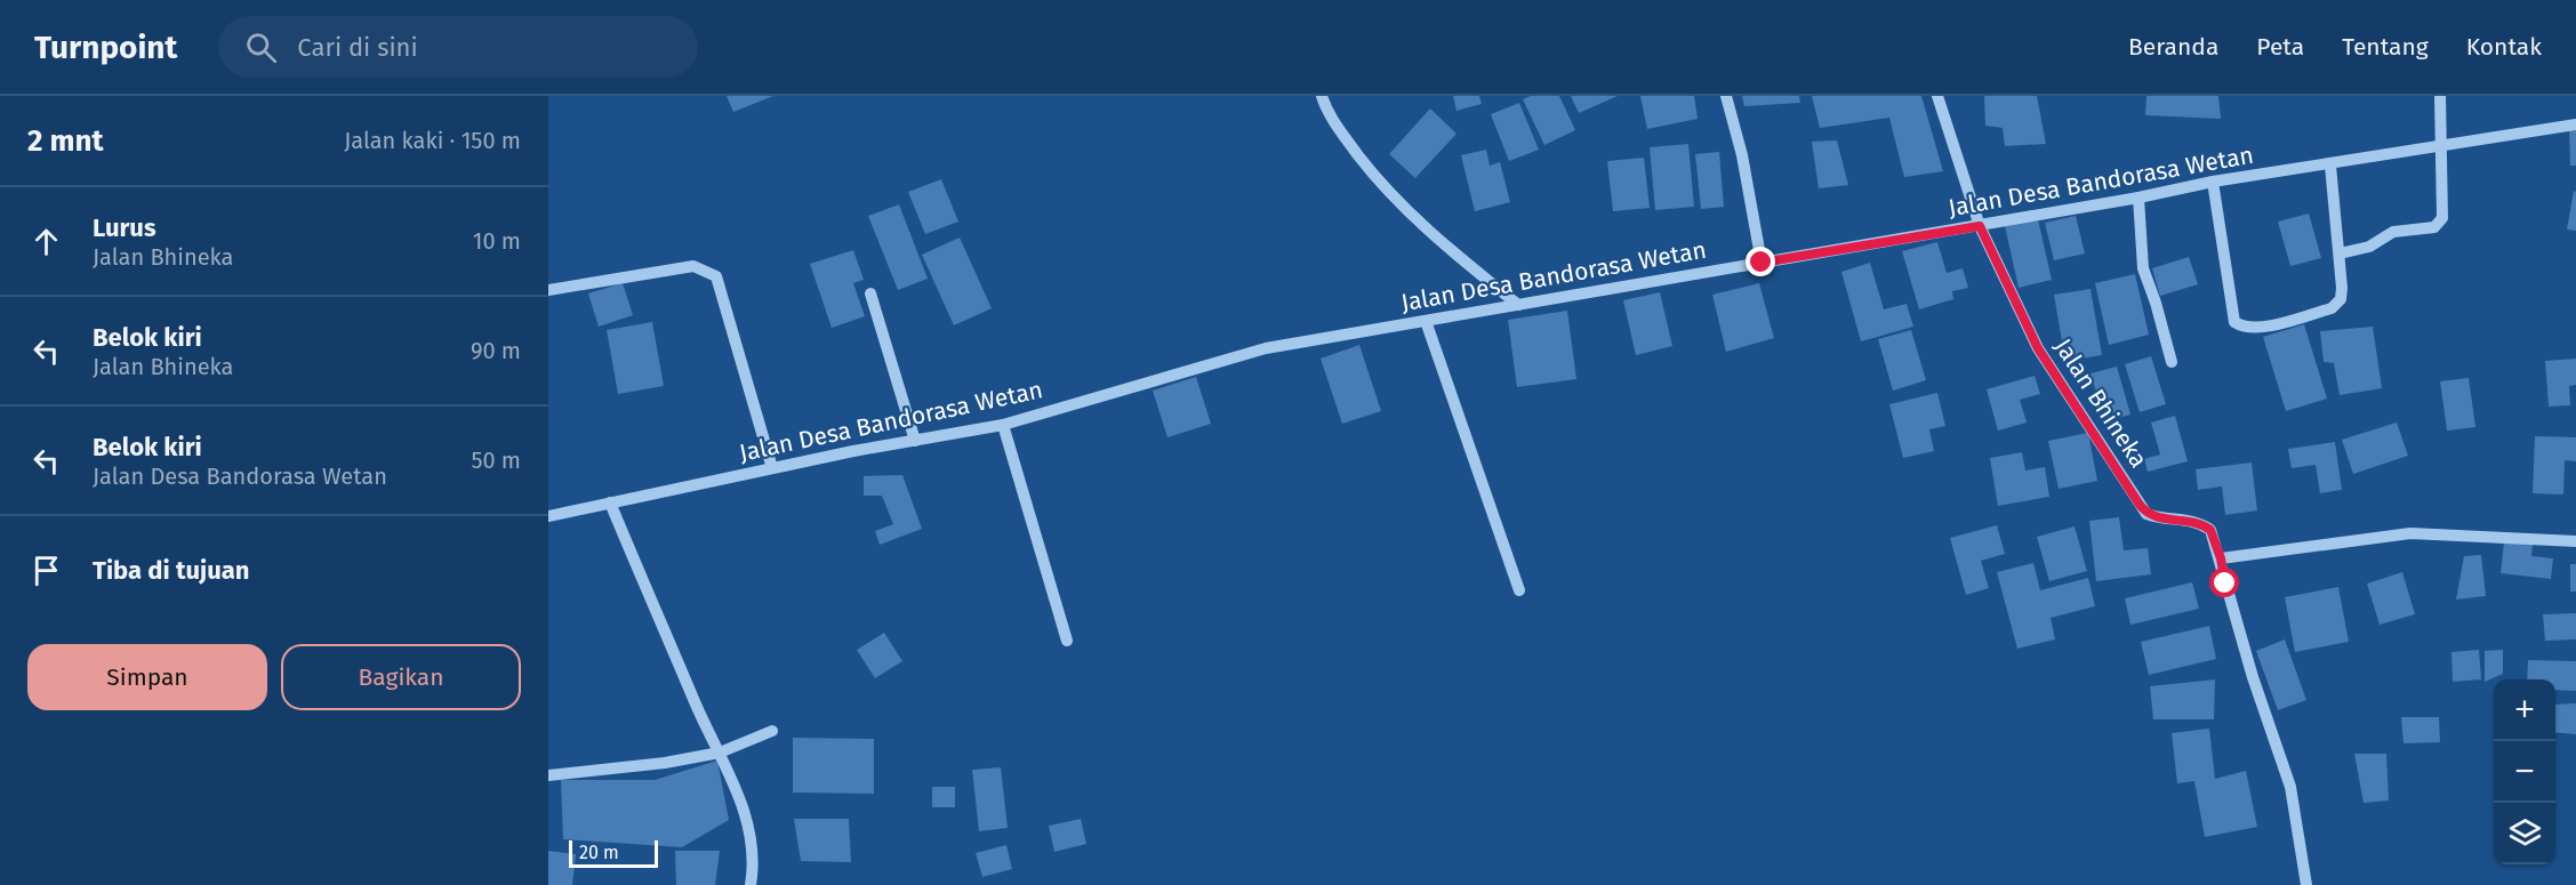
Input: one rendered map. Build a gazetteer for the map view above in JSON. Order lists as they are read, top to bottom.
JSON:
{
  "streets": {
    "street": ["Jalan Desa Bandorasa Wetan", "Jalan Bhineka"]
  },
  "crossings": [
    ["Jalan Desa Bandorasa Wetan", "Jalan Bhineka"]
  ],
  "scale_bar": "20 m",
  "page": {
    "header": "Turnpoint",
    "search": "Cari di sini",
    "nav": [
      "Beranda",
      "Peta",
      "Tentang",
      "Kontak"
    ],
    "heading": ["2 mnt", "Jalan kaki · 150 m"],
    "list": [
      ["Lurus", "Jalan Bhineka", "10 m"],
      ["Belok kiri", "Jalan Bhineka", "90 m"],
      ["Belok kiri", "Jalan Desa Bandorasa Wetan", "50 m"],
      "Tiba di tujuan"
    ],
    "buttons": ["Simpan", "Bagikan"],
    "map_buttons": ["+", "−"],
    "scale": "20 m"
  }
}
